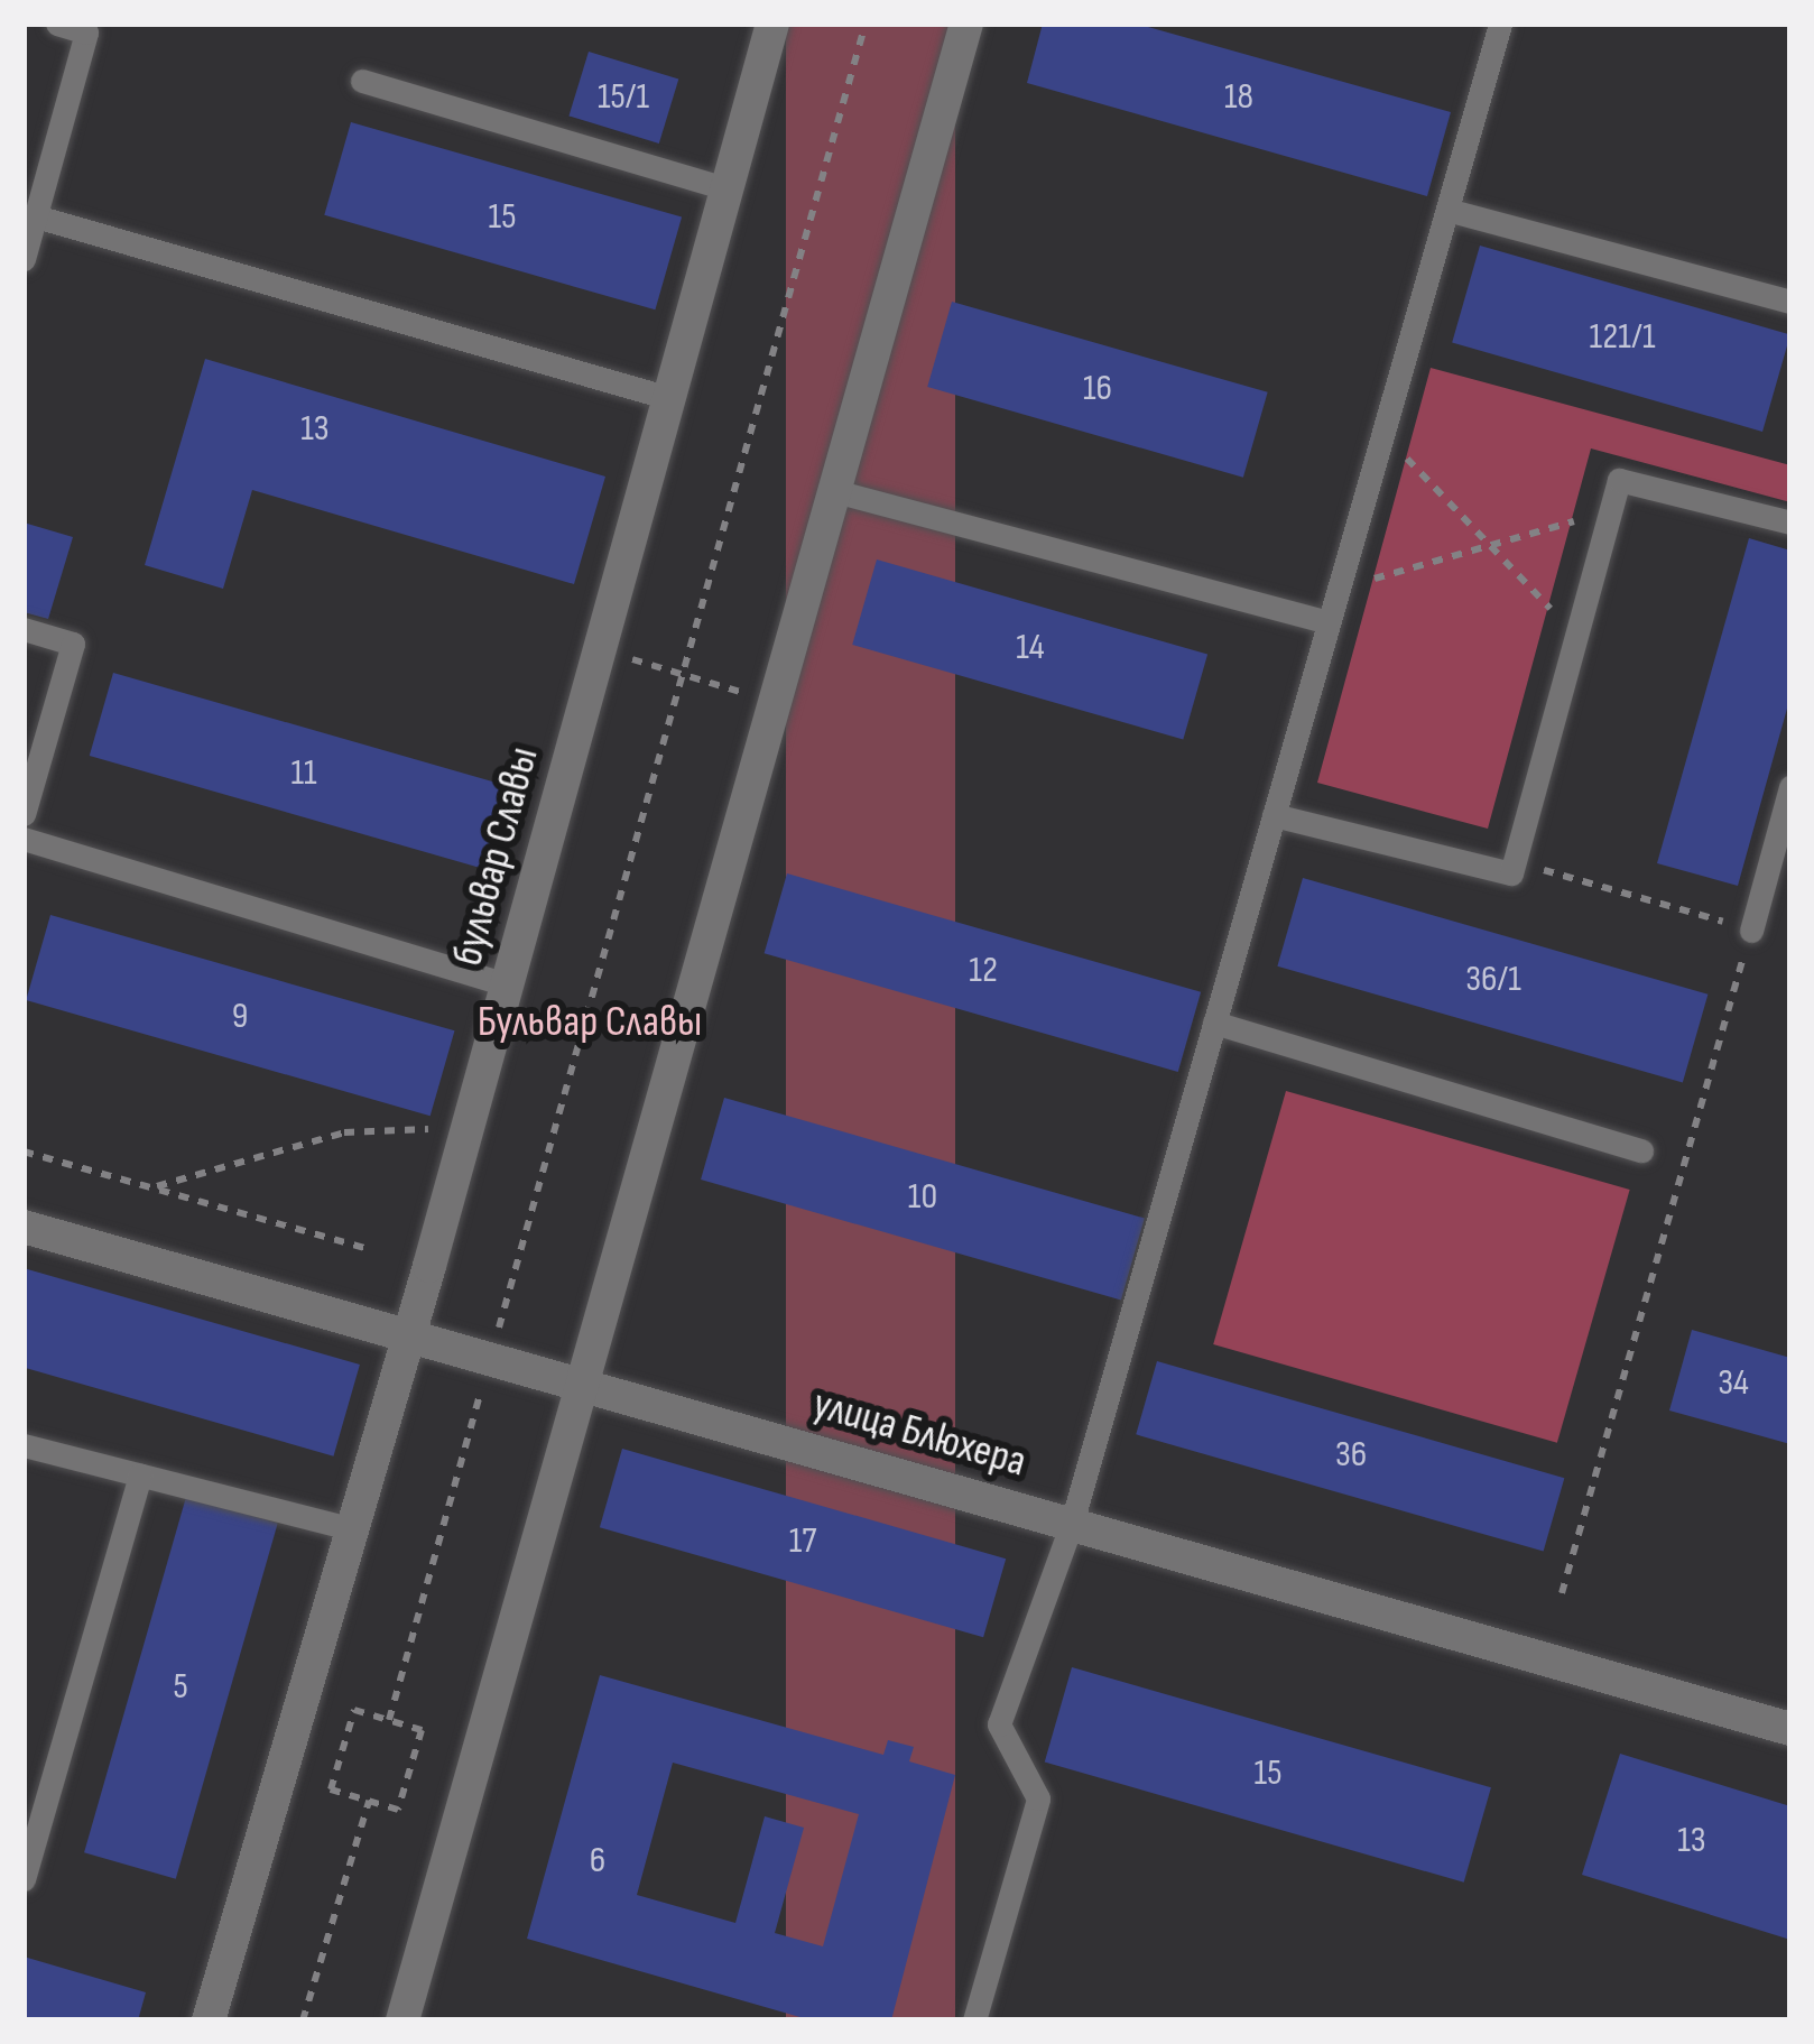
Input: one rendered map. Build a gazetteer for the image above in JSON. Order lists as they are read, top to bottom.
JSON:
{
  "streets": {
    "street": ["бульвар Славы", "улица Блюхера"]
  },
  "crossings": [
    ["бульвар Славы", "улица Блюхера"]
  ],
  "parks": ["Бульвар Славы"],
  "house_numbers": [
    "15/1",
    "18",
    "15",
    "121/1",
    "16",
    "13",
    "14",
    "11",
    "12",
    "36/1",
    "9",
    "10",
    "34",
    "36",
    "17",
    "5",
    "15",
    "13",
    "6"
  ]
}
